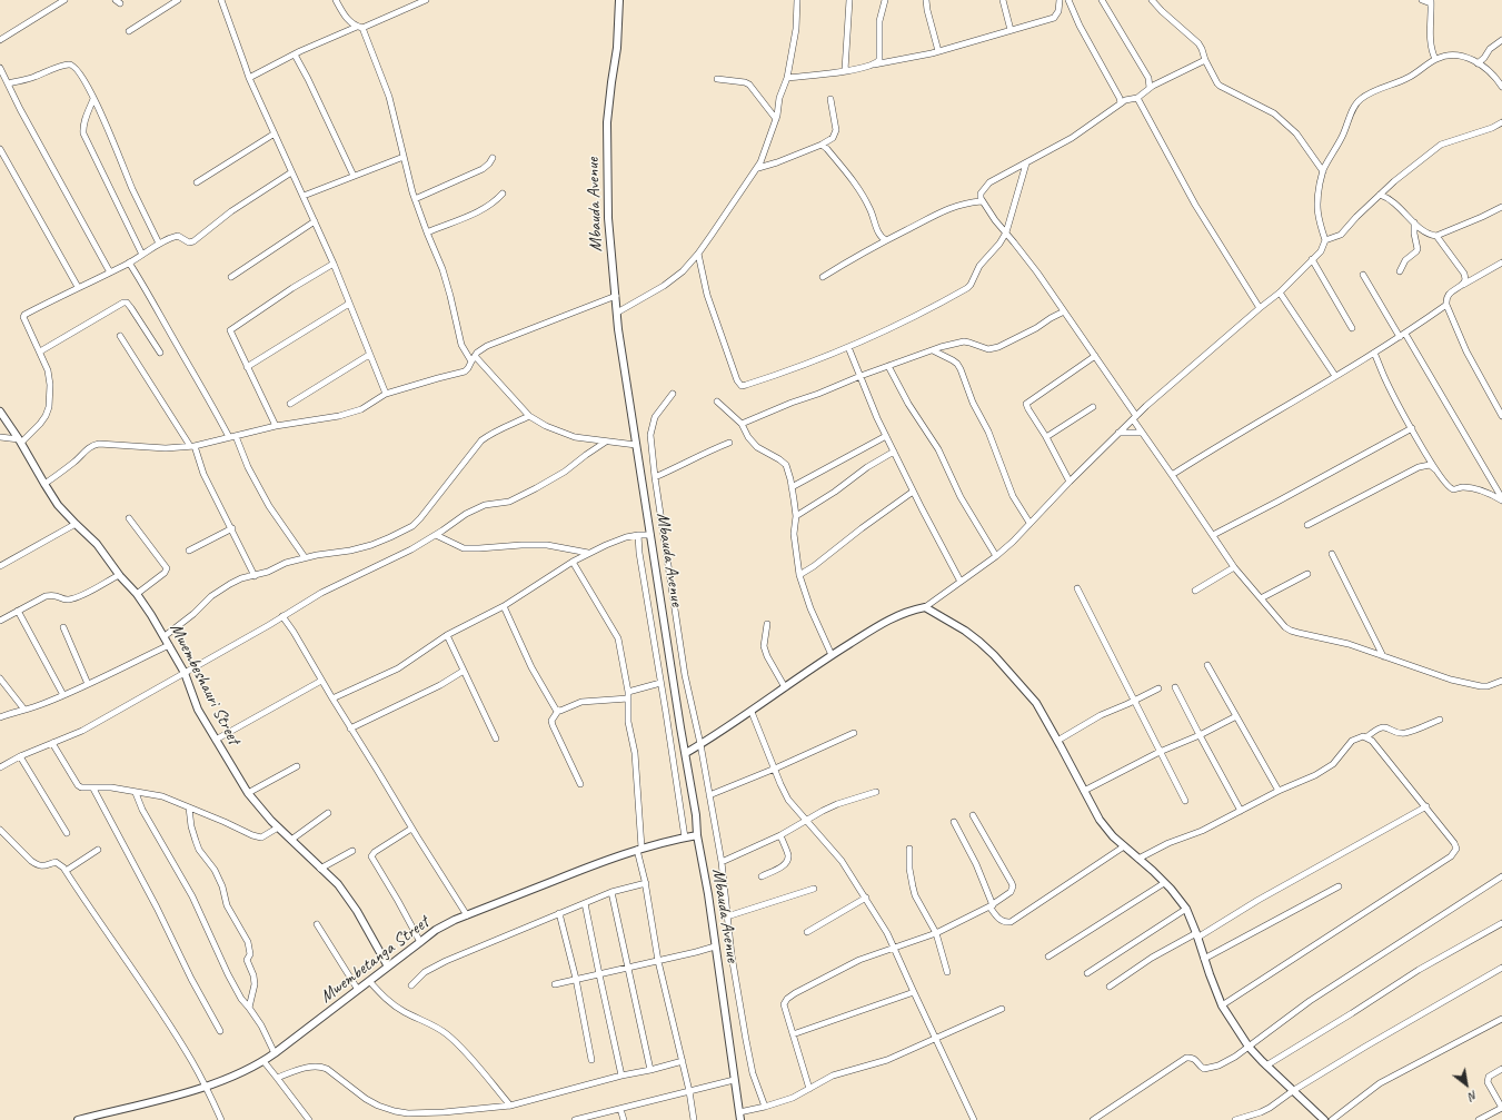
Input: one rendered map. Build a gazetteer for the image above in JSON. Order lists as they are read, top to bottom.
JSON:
{
  "streets": {
    "street": ["Mbauda Avenue", "Mwembeshauri Street", "Mwembetanga Street"]
  },
  "crossings": [
    ["Mbauda Avenue", "Mwembetanga Street"],
    ["Mwembeshauri Street", "Mwembetanga Street"]
  ],
  "north": "bottom right"
}
